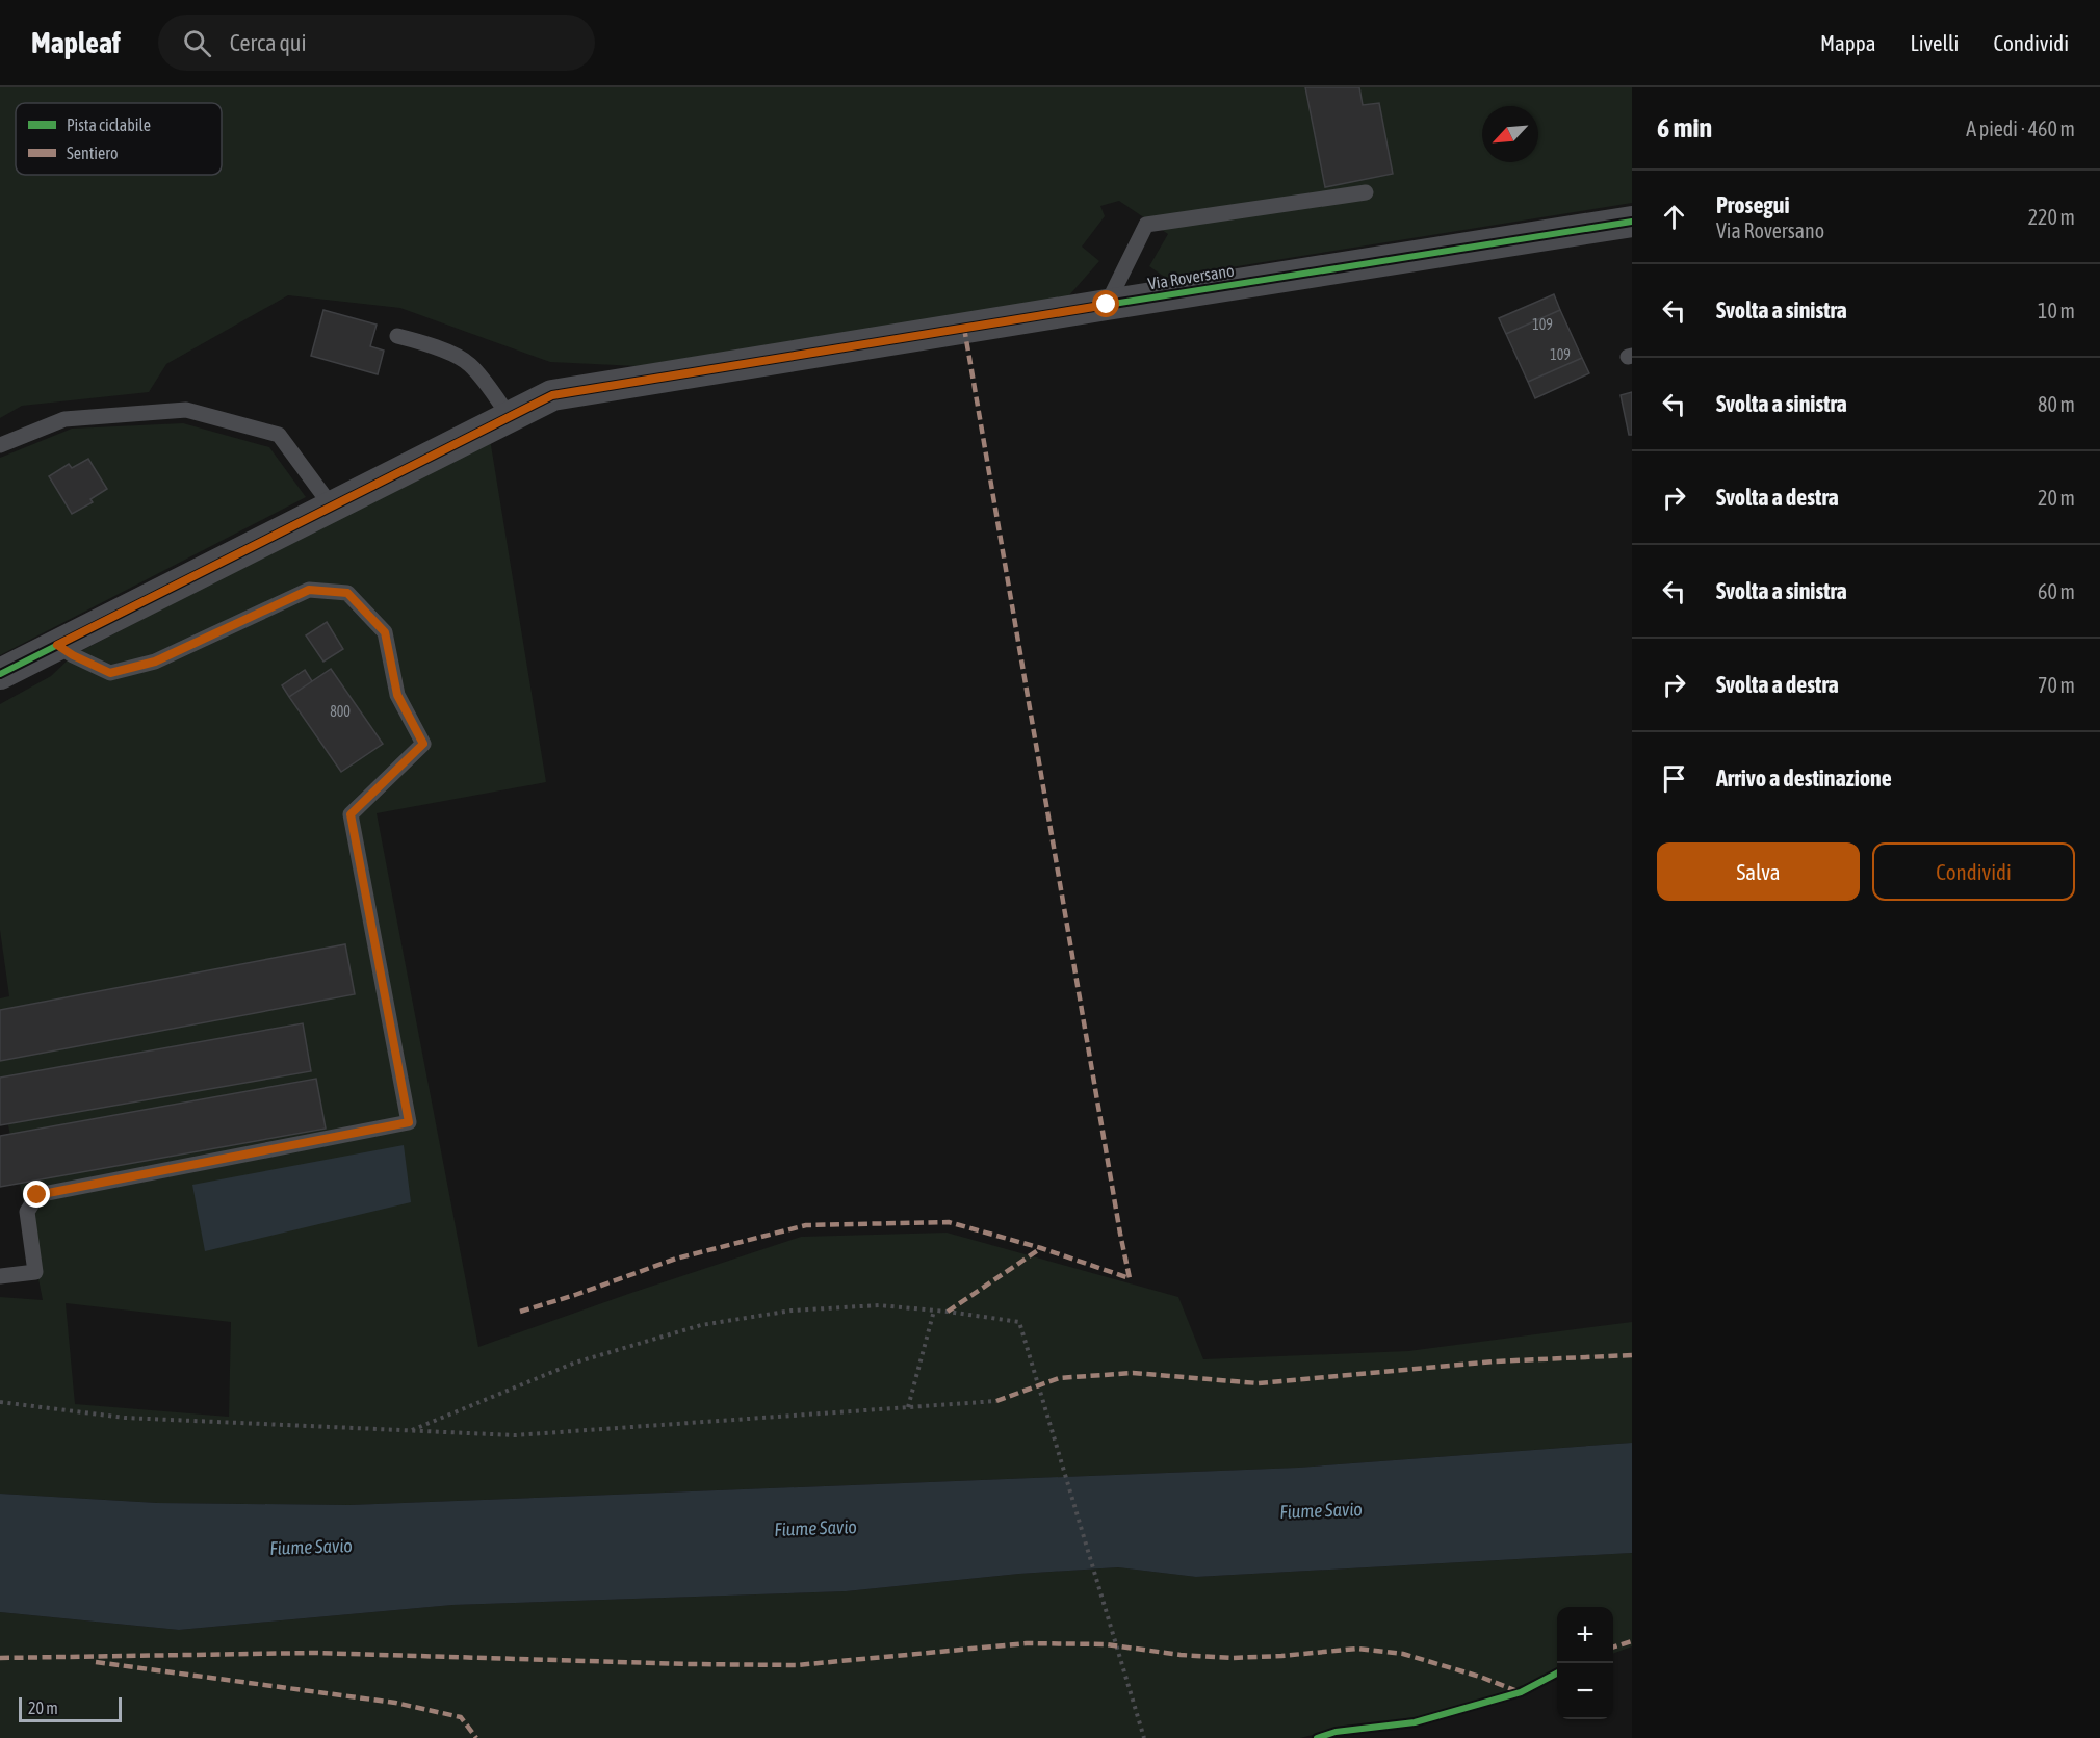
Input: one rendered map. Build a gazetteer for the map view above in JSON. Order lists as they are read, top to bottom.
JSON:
{
  "streets": {
    "street": ["Via Roversano"]
  },
  "water": ["Fiume Savio"],
  "house_numbers": ["109", "109", "800"],
  "legend": ["Pista ciclabile", "Sentiero"],
  "scale_bar": "20 m",
  "north": "bottom left",
  "page": {
    "header": "Mapleaf",
    "search": "Cerca qui",
    "nav": ["Mappa", "Livelli", "Condividi"],
    "heading": ["6 min", "A piedi · 460 m"],
    "list": [
      ["Prosegui", "Via Roversano", "220 m"],
      ["Svolta a sinistra", "10 m"],
      ["Svolta a sinistra", "80 m"],
      ["Svolta a destra", "20 m"],
      ["Svolta a sinistra", "60 m"],
      ["Svolta a destra", "70 m"],
      "Arrivo a destinazione"
    ],
    "buttons": ["Salva", "Condividi"],
    "map_buttons": ["+", "−"],
    "scale": "20 m"
  }
}
